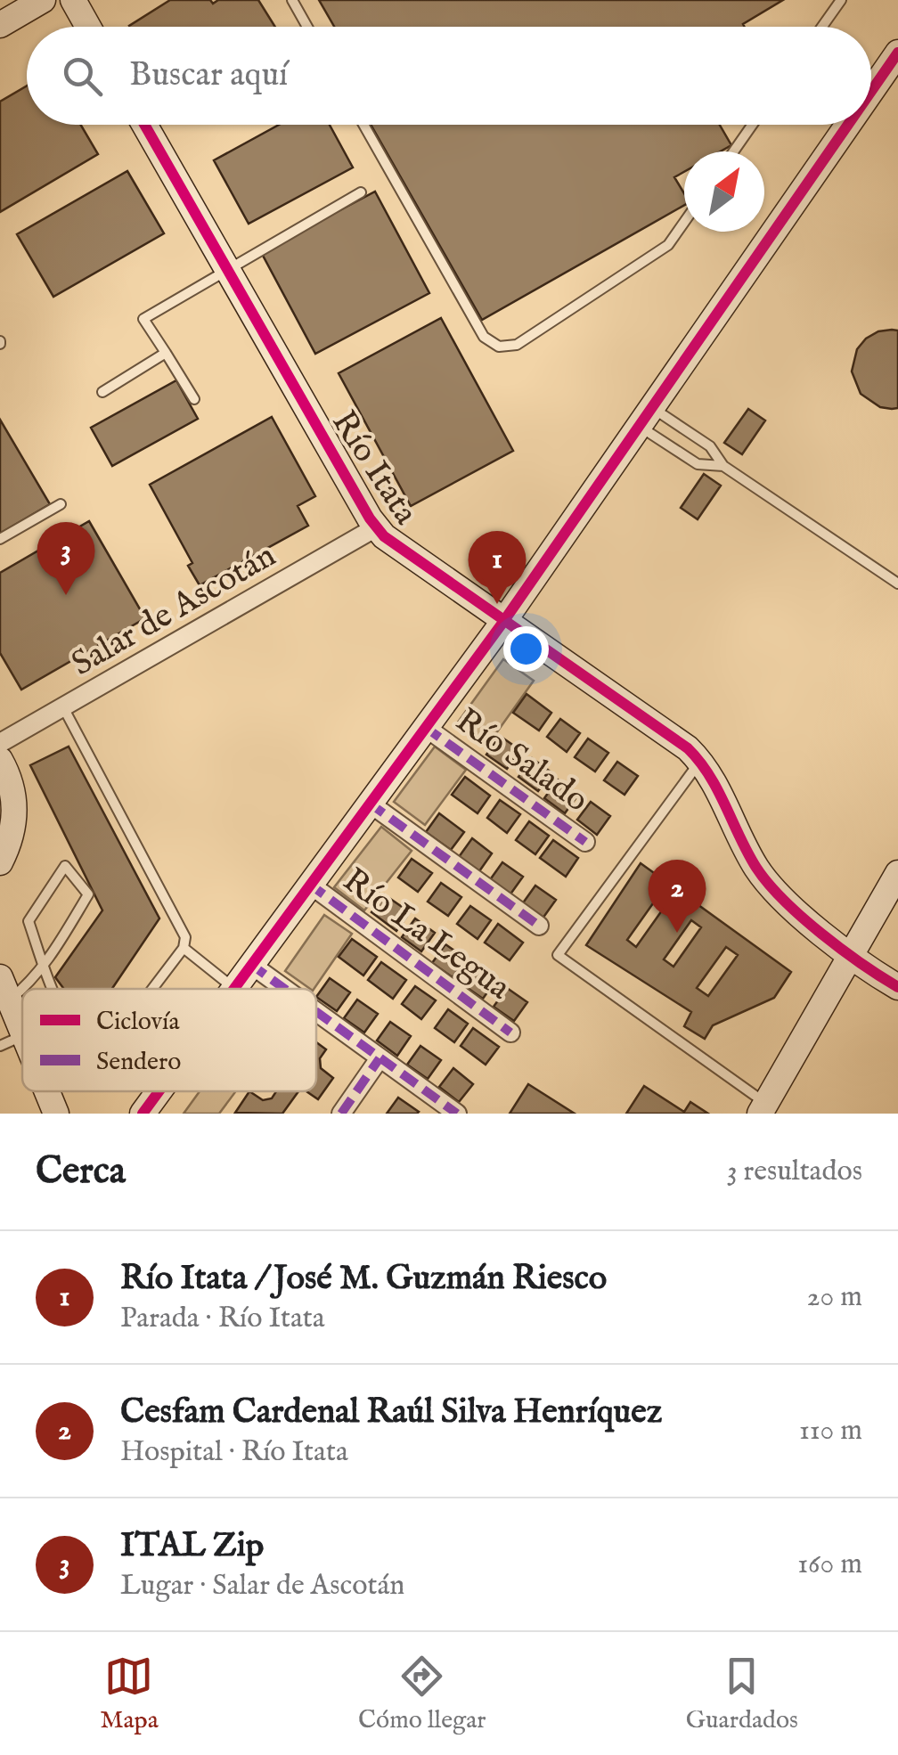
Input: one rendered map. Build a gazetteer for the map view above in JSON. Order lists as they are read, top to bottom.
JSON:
{
  "streets": {
    "street": [
      "Río Itata",
      "Salar de Ascotán",
      "Río Salado",
      "Río La Legua"
    ]
  },
  "crossings": [
    ["Río Itata", "Salar de Ascotán"]
  ],
  "legend": ["Ciclovía", "Sendero"],
  "north": "top right",
  "page": {
    "search": "Buscar aquí",
    "pins": ["3", "1", "2"],
    "heading": ["Cerca", "3 resultados"],
    "list": [
      {
        "mark": "1",
        "name": "Río Itata / José M. Guzmán Riesco",
        "note": "Parada · Río Itata",
        "value": "20 m"
      },
      {
        "mark": "2",
        "name": "Cesfam Cardenal Raúl Silva Henríquez",
        "note": "Hospital · Río Itata",
        "value": "110 m"
      },
      {
        "mark": "3",
        "name": "ITAL Zip",
        "note": "Lugar · Salar de Ascotán",
        "value": "160 m"
      }
    ],
    "nav": ["Mapa", "Cómo llegar", "Guardados"]
  }
}
